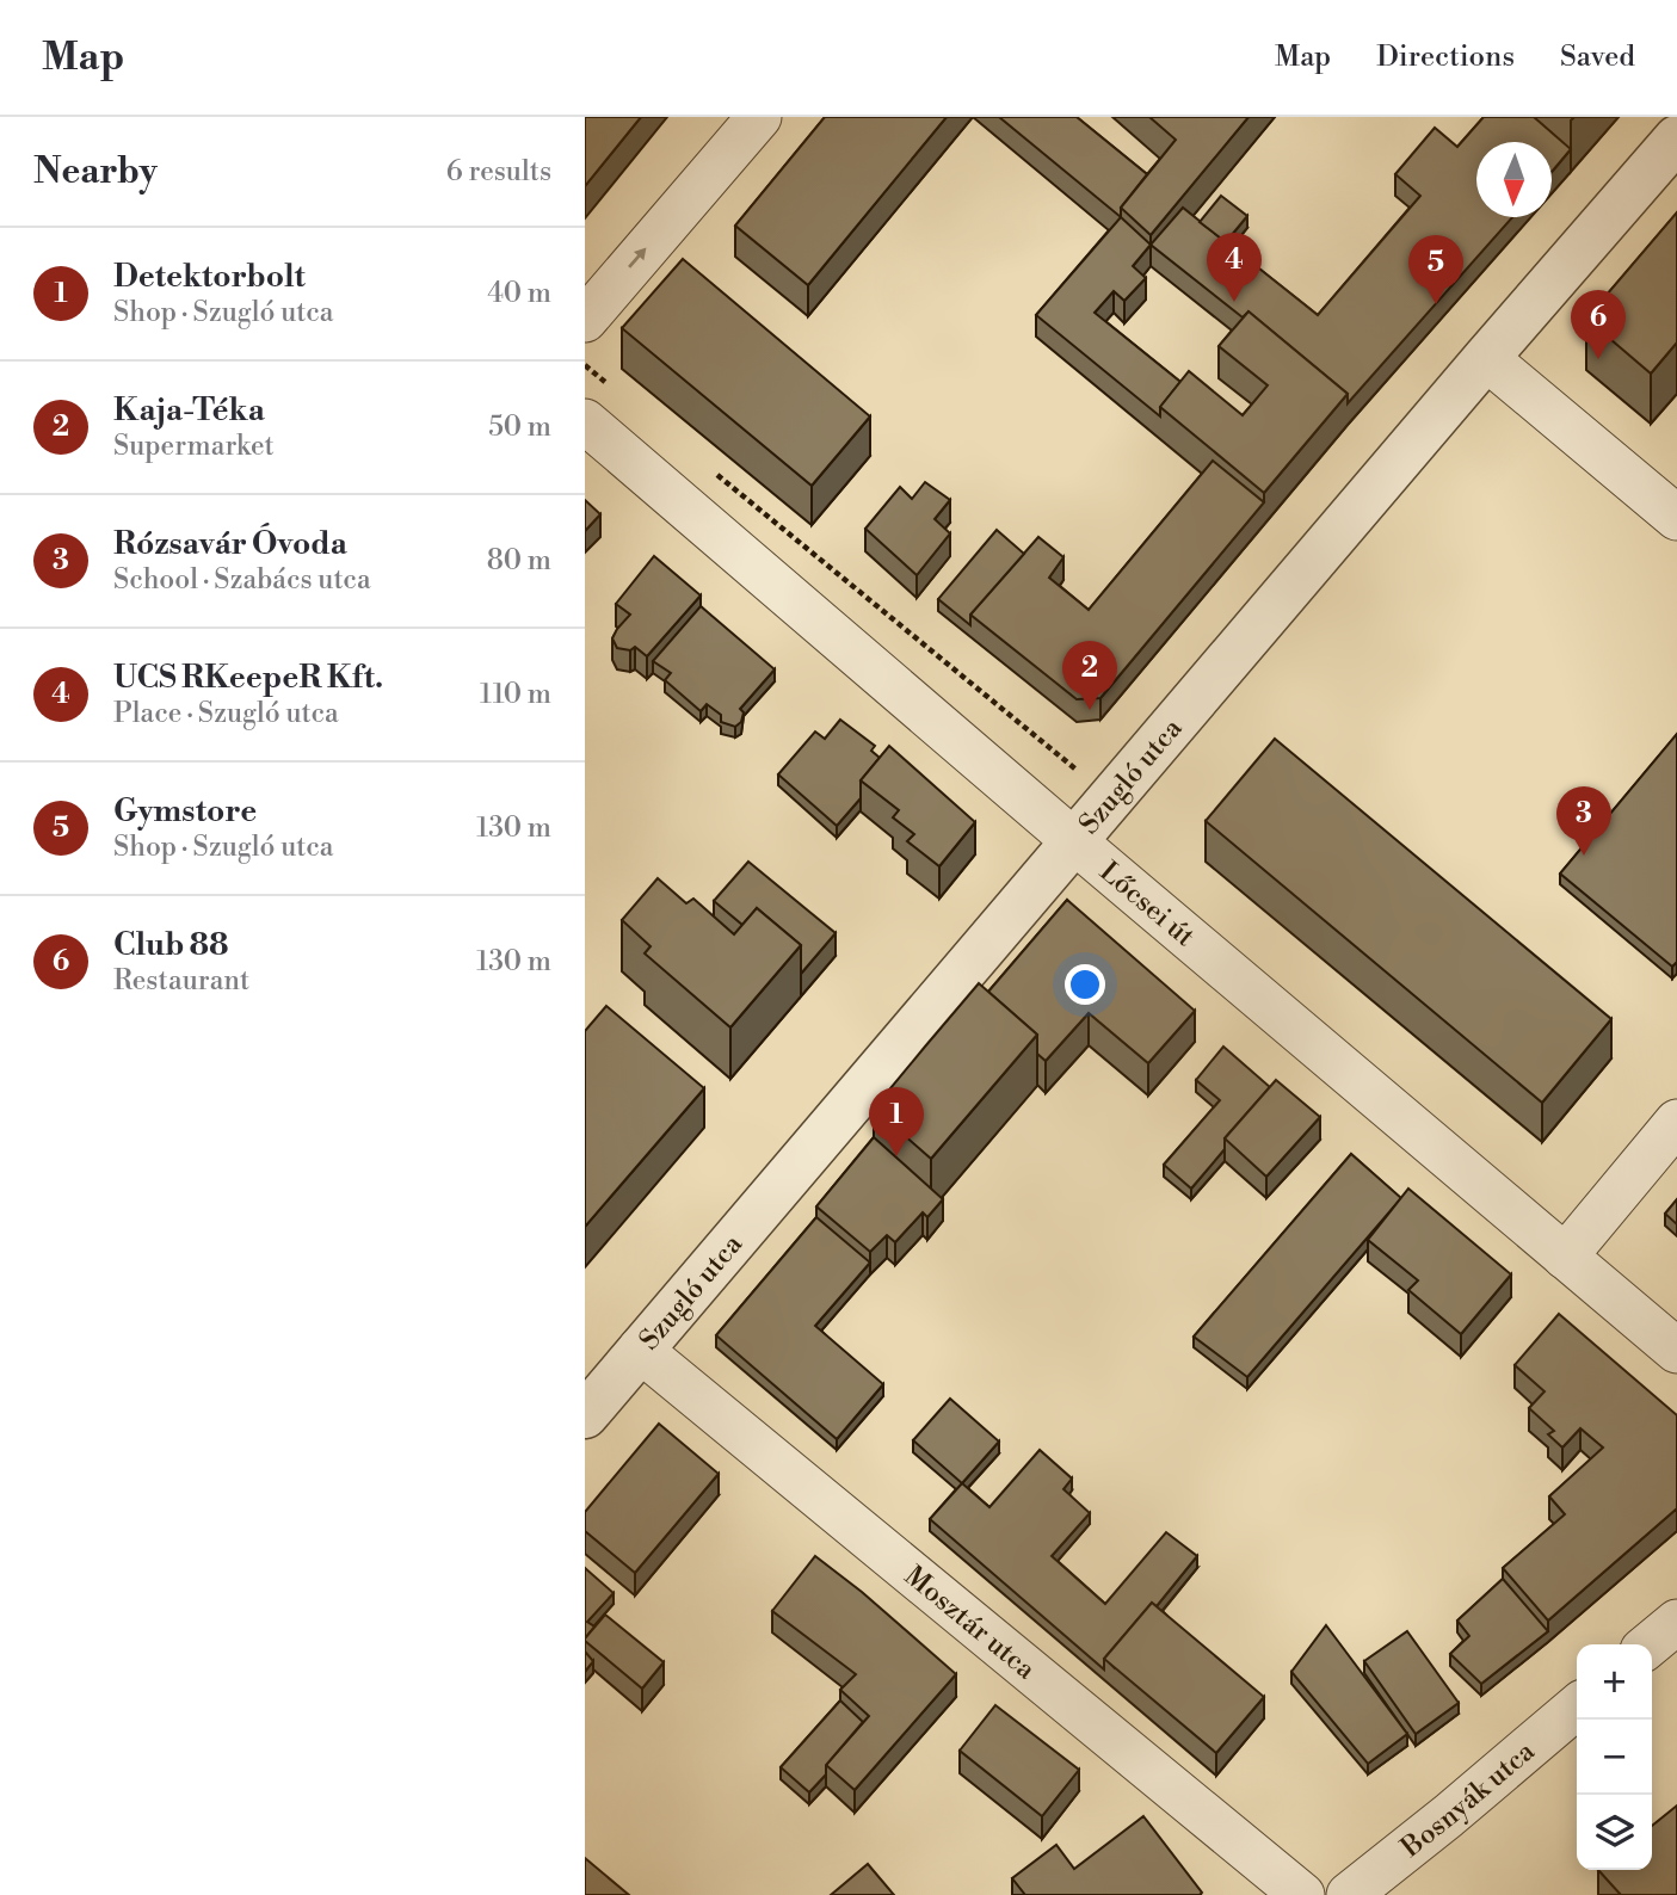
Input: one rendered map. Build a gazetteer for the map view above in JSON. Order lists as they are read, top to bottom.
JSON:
{
  "streets": {
    "street": [
      "Szugló utca",
      "Lőcsei út",
      "Mosztár utca",
      "Bosnyák utca"
    ]
  },
  "crossings": [
    ["Szugló utca", "Lőcsei út"],
    ["Szugló utca", "Mosztár utca"]
  ],
  "north": "bottom",
  "page": {
    "header": "Map",
    "nav": ["Map", "Directions", "Saved"],
    "heading": ["Nearby", "6 results"],
    "list": [
      {
        "mark": "1",
        "name": "Detektorbolt",
        "note": "Shop · Szugló utca",
        "value": "40 m"
      },
      {
        "mark": "2",
        "name": "Kaja-Téka",
        "note": "Supermarket",
        "value": "50 m"
      },
      {
        "mark": "3",
        "name": "Rózsavár Óvoda",
        "note": "School · Szabács utca",
        "value": "80 m"
      },
      {
        "mark": "4",
        "name": "UCS RKeepeR Kft.",
        "note": "Place · Szugló utca",
        "value": "110 m"
      },
      {
        "mark": "5",
        "name": "Gymstore",
        "note": "Shop · Szugló utca",
        "value": "130 m"
      },
      {
        "mark": "6",
        "name": "Club 88",
        "note": "Restaurant",
        "value": "130 m"
      }
    ],
    "pins": [
      "4",
      "5",
      "6",
      "2",
      "3",
      "1"
    ],
    "map_buttons": ["+", "−"]
  }
}
